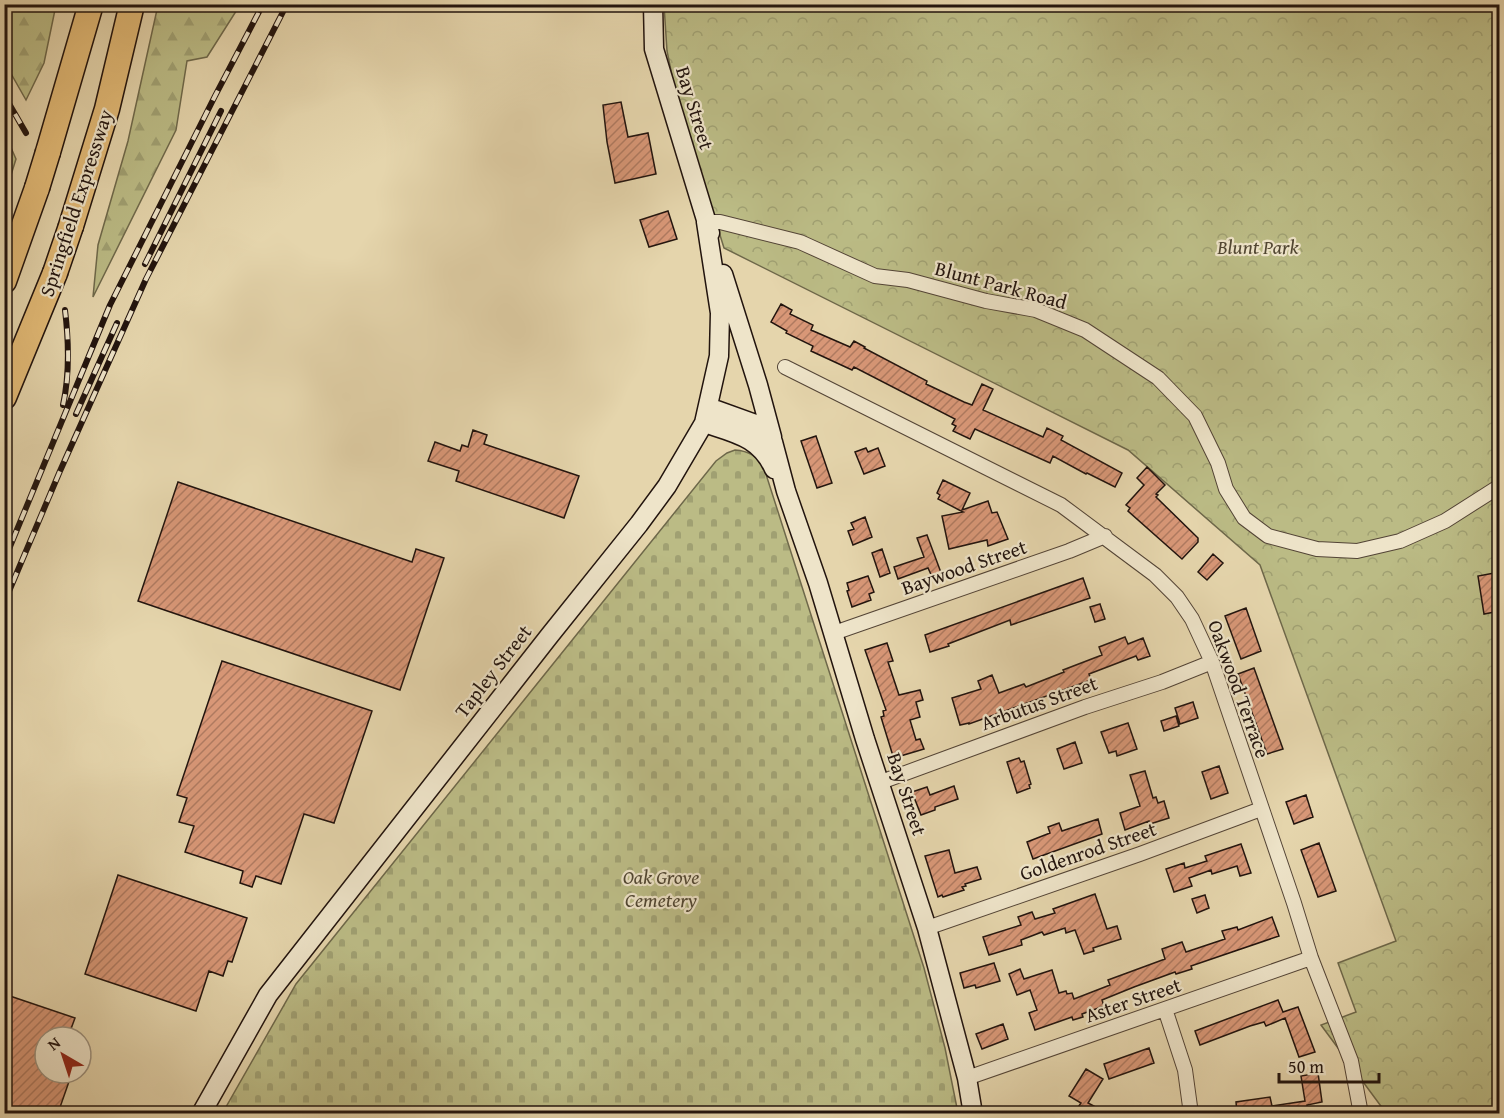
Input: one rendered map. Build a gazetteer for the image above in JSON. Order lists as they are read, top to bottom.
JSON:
{
  "streets": {
    "highway": ["Springfield Expressway"],
    "main road": ["Bay Street", "Tapley Street"],
    "street": [
      "Blunt Park Road",
      "Baywood Street",
      "Oakwood Terrace",
      "Arbutus Street",
      "Goldenrod Street",
      "Aster Street"
    ]
  },
  "crossings": [
    ["Bay Street", "Blunt Park Road"],
    ["Bay Street", "Baywood Street"],
    ["Bay Street", "Tapley Street"],
    ["Bay Street", "Arbutus Street"],
    ["Bay Street", "Goldenrod Street"],
    ["Bay Street", "Aster Street"],
    ["Blunt Park Road", "Tapley Street"],
    ["Baywood Street", "Oakwood Terrace"],
    ["Oakwood Terrace", "Arbutus Street"],
    ["Oakwood Terrace", "Goldenrod Street"],
    ["Oakwood Terrace", "Aster Street"]
  ],
  "parks": ["Blunt Park", "Oak Grove Cemetery"],
  "scale_bar": "50 m",
  "north": "top left"
}
